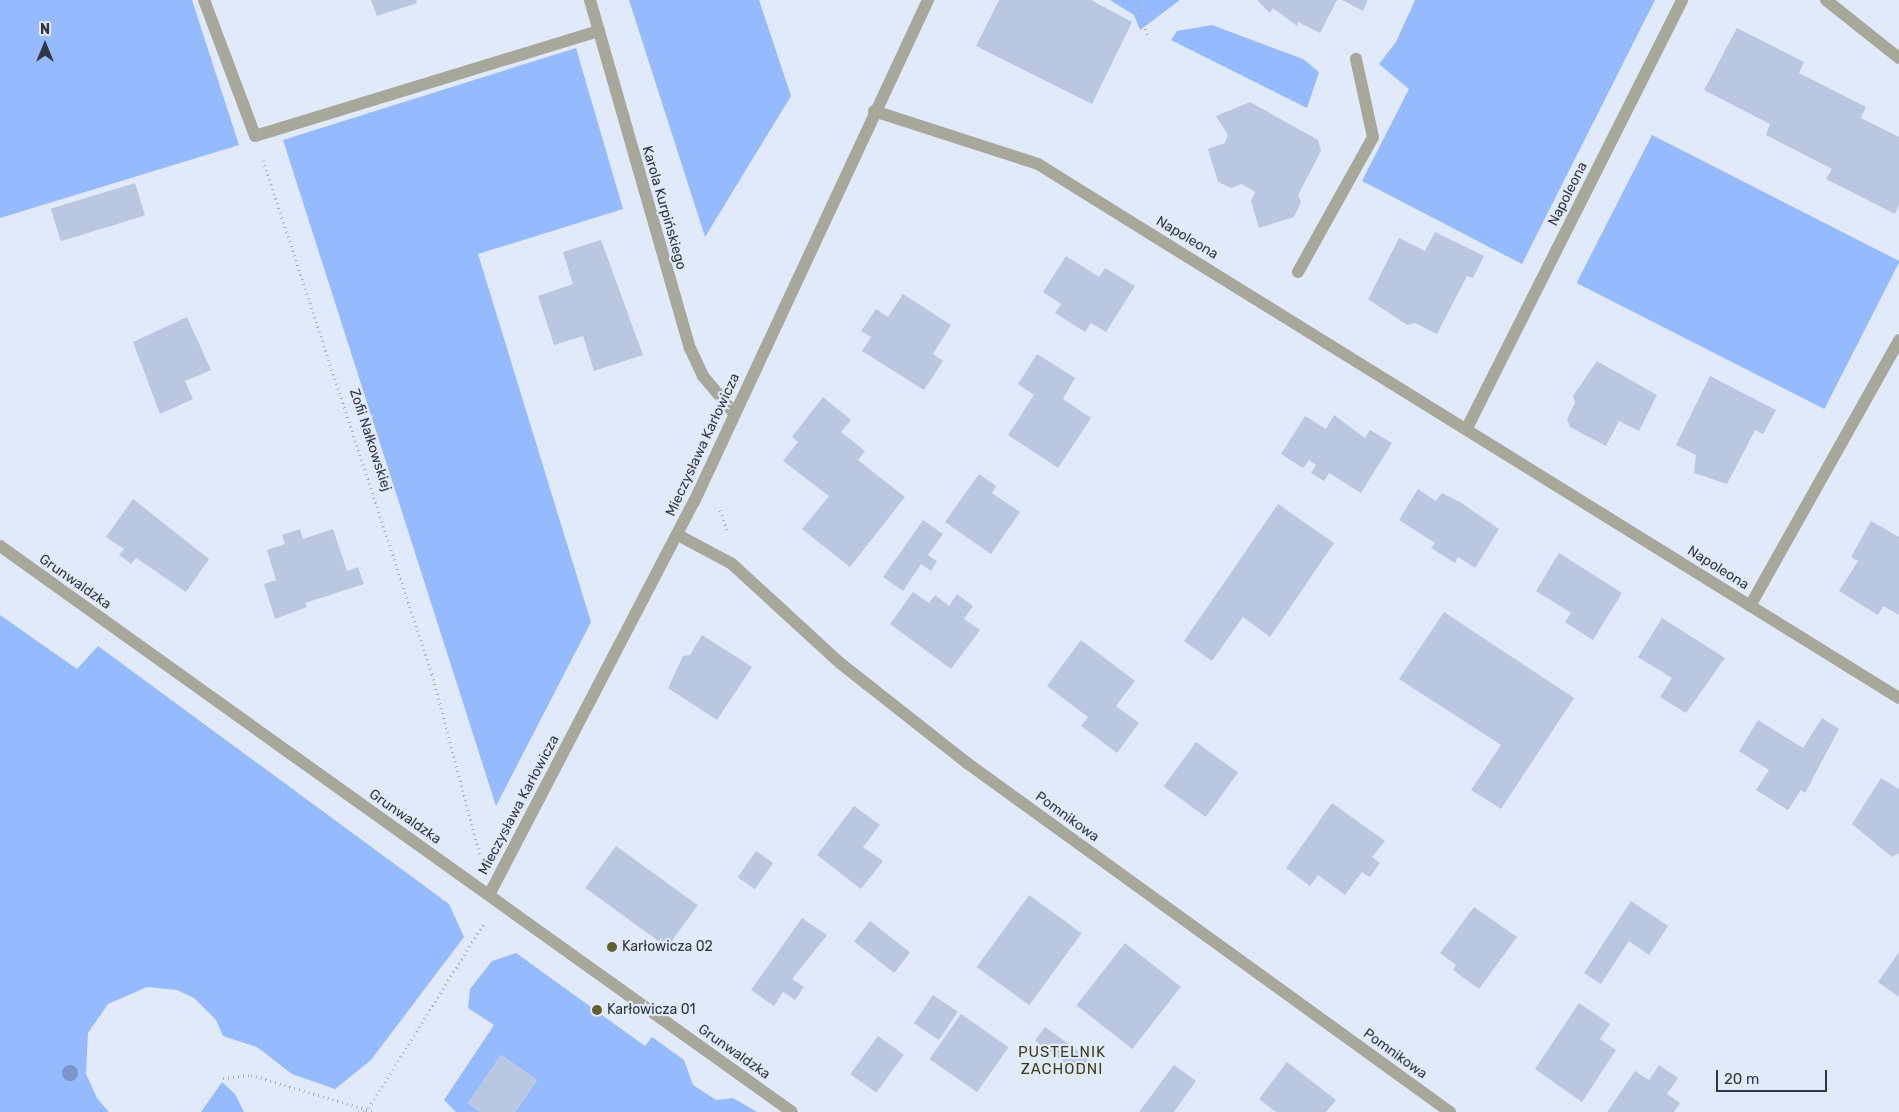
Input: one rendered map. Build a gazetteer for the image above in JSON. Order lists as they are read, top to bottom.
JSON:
{
  "streets": {
    "street": [
      "Napoleona",
      "Karola Kurpińskiego",
      "Mieczysława Karłowicza",
      "Grunwaldzka",
      "Pomnikowa"
    ],
    "path": ["Zofii Nałkowskiej"]
  },
  "crossings": [
    ["Napoleona", "Mieczysława Karłowicza"],
    ["Karola Kurpińskiego", "Mieczysława Karłowicza"],
    ["Zofii Nałkowskiej", "Mieczysława Karłowicza"],
    ["Zofii Nałkowskiej", "Grunwaldzka"],
    ["Mieczysława Karłowicza", "Grunwaldzka"],
    ["Mieczysława Karłowicza", "Pomnikowa"]
  ],
  "districts": ["PUSTELNIK ZACHODNI"],
  "places": ["Karłowicza 02", "Karłowicza 01"],
  "scale_bar": "20 m",
  "north": "top"
}
